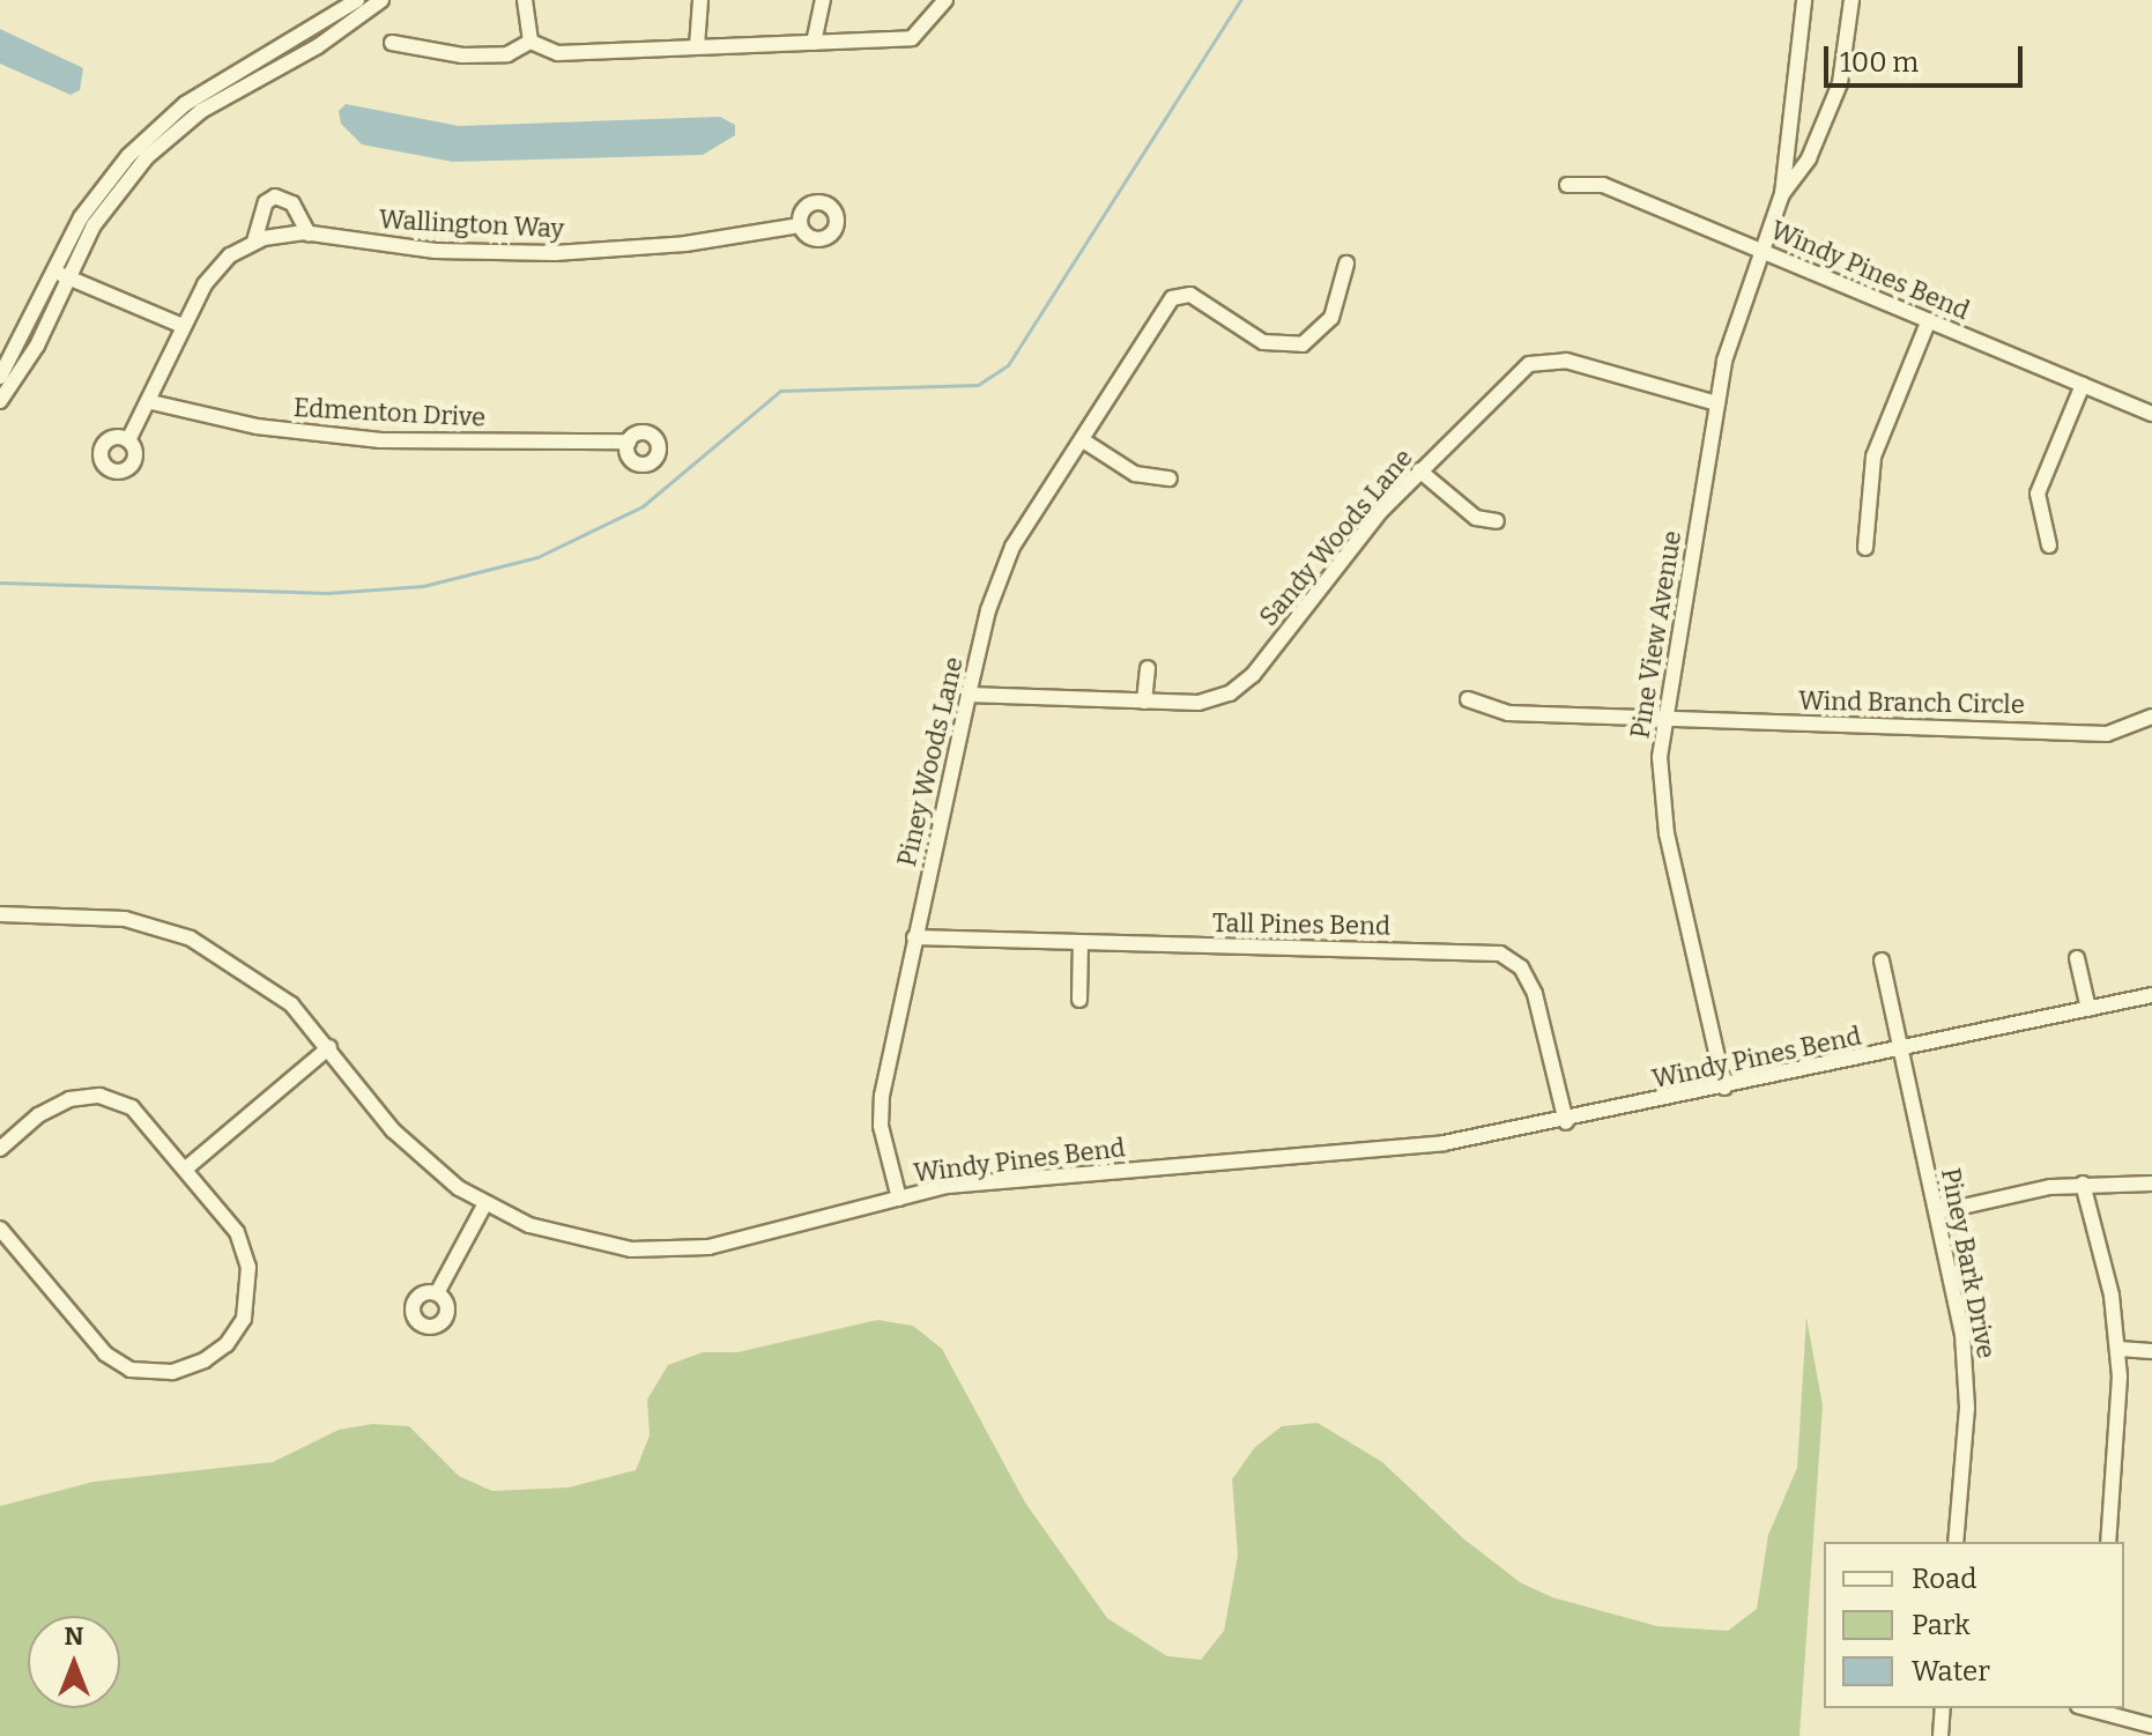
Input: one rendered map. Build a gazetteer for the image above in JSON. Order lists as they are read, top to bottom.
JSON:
{
  "streets": {
    "street": [
      "Wallington Way",
      "Windy Pines Bend",
      "Edmenton Drive",
      "Sandy Woods Lane",
      "Pine View Avenue",
      "Wind Branch Circle",
      "Piney Woods Lane",
      "Tall Pines Bend",
      "Piney Bark Drive"
    ]
  },
  "crossings": [
    ["Wallington Way", "Edmenton Drive"],
    ["Windy Pines Bend", "Pine View Avenue"],
    ["Windy Pines Bend", "Piney Woods Lane"],
    ["Windy Pines Bend", "Tall Pines Bend"],
    ["Windy Pines Bend", "Piney Bark Drive"],
    ["Sandy Woods Lane", "Pine View Avenue"],
    ["Sandy Woods Lane", "Piney Woods Lane"],
    ["Pine View Avenue", "Wind Branch Circle"],
    ["Piney Woods Lane", "Tall Pines Bend"]
  ],
  "legend": ["Road", "Park", "Water"],
  "scale_bar": "100 m",
  "north": "top"
}
